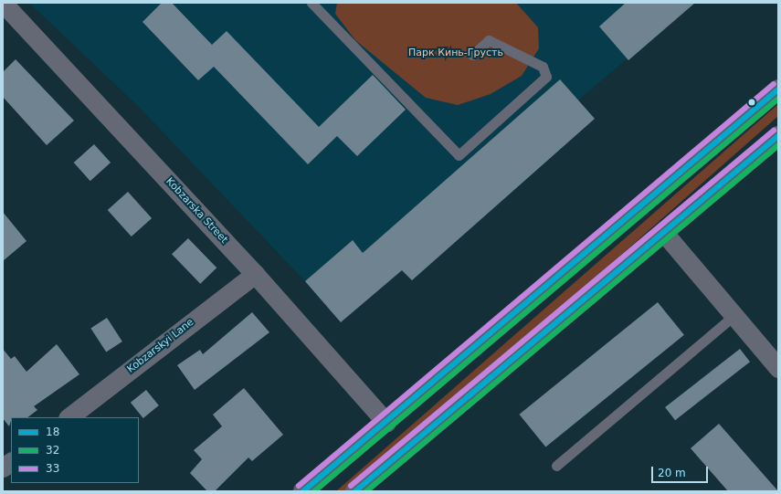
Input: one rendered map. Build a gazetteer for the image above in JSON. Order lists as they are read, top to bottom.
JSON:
{
  "streets": {
    "street": ["Kobzarska Street", "Kobzarskyi Lane"]
  },
  "crossings": [
    ["Kobzarska Street", "Kobzarskyi Lane"]
  ],
  "parks": ["Парк Кинь-Грусть"],
  "lines": ["transit line 33", "transit line 18", "transit line 32"],
  "legend": ["18", "32", "33"],
  "scale_bar": "20 m"
}
